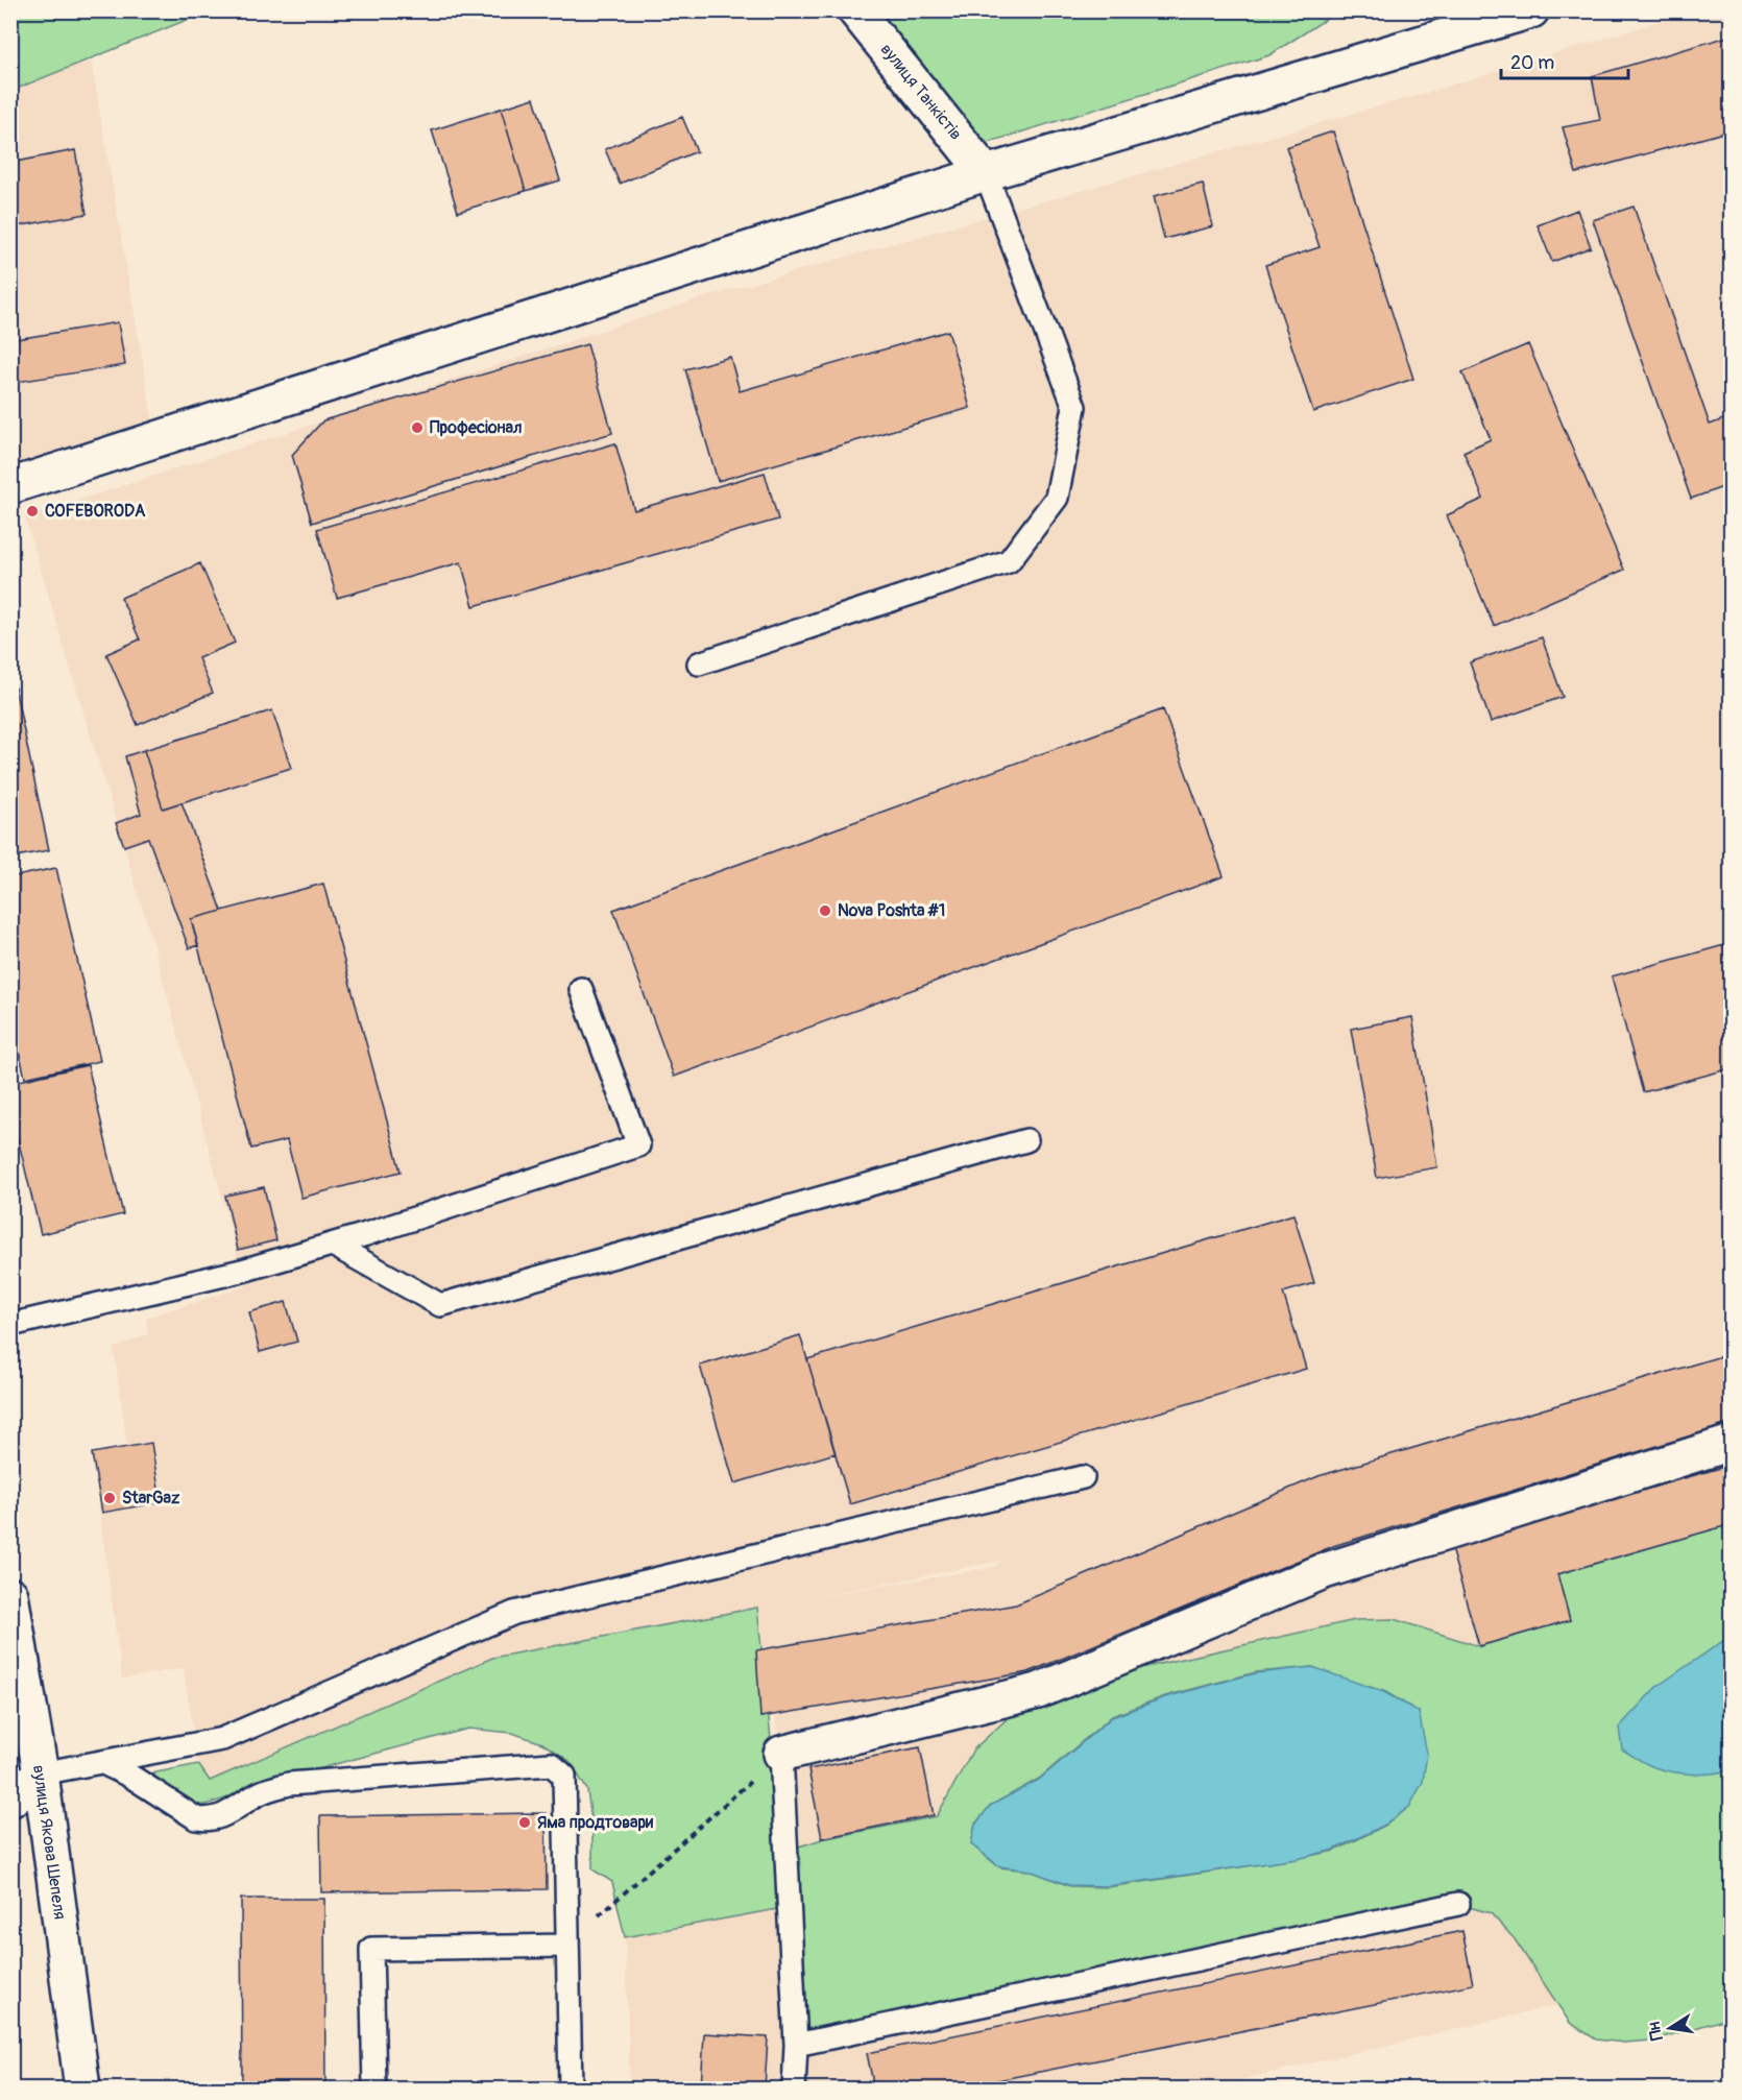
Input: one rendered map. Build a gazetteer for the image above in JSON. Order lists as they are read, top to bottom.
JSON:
{
  "streets": {
    "street": ["вулиця Танкістів", "вулиця Якова Шепеля"]
  },
  "places": [
    "Професіонал",
    "COFEBORODA",
    "Nova Poshta #1",
    "StarGaz",
    "Яма продтовари"
  ],
  "scale_bar": "20 m",
  "north": "left"
}
